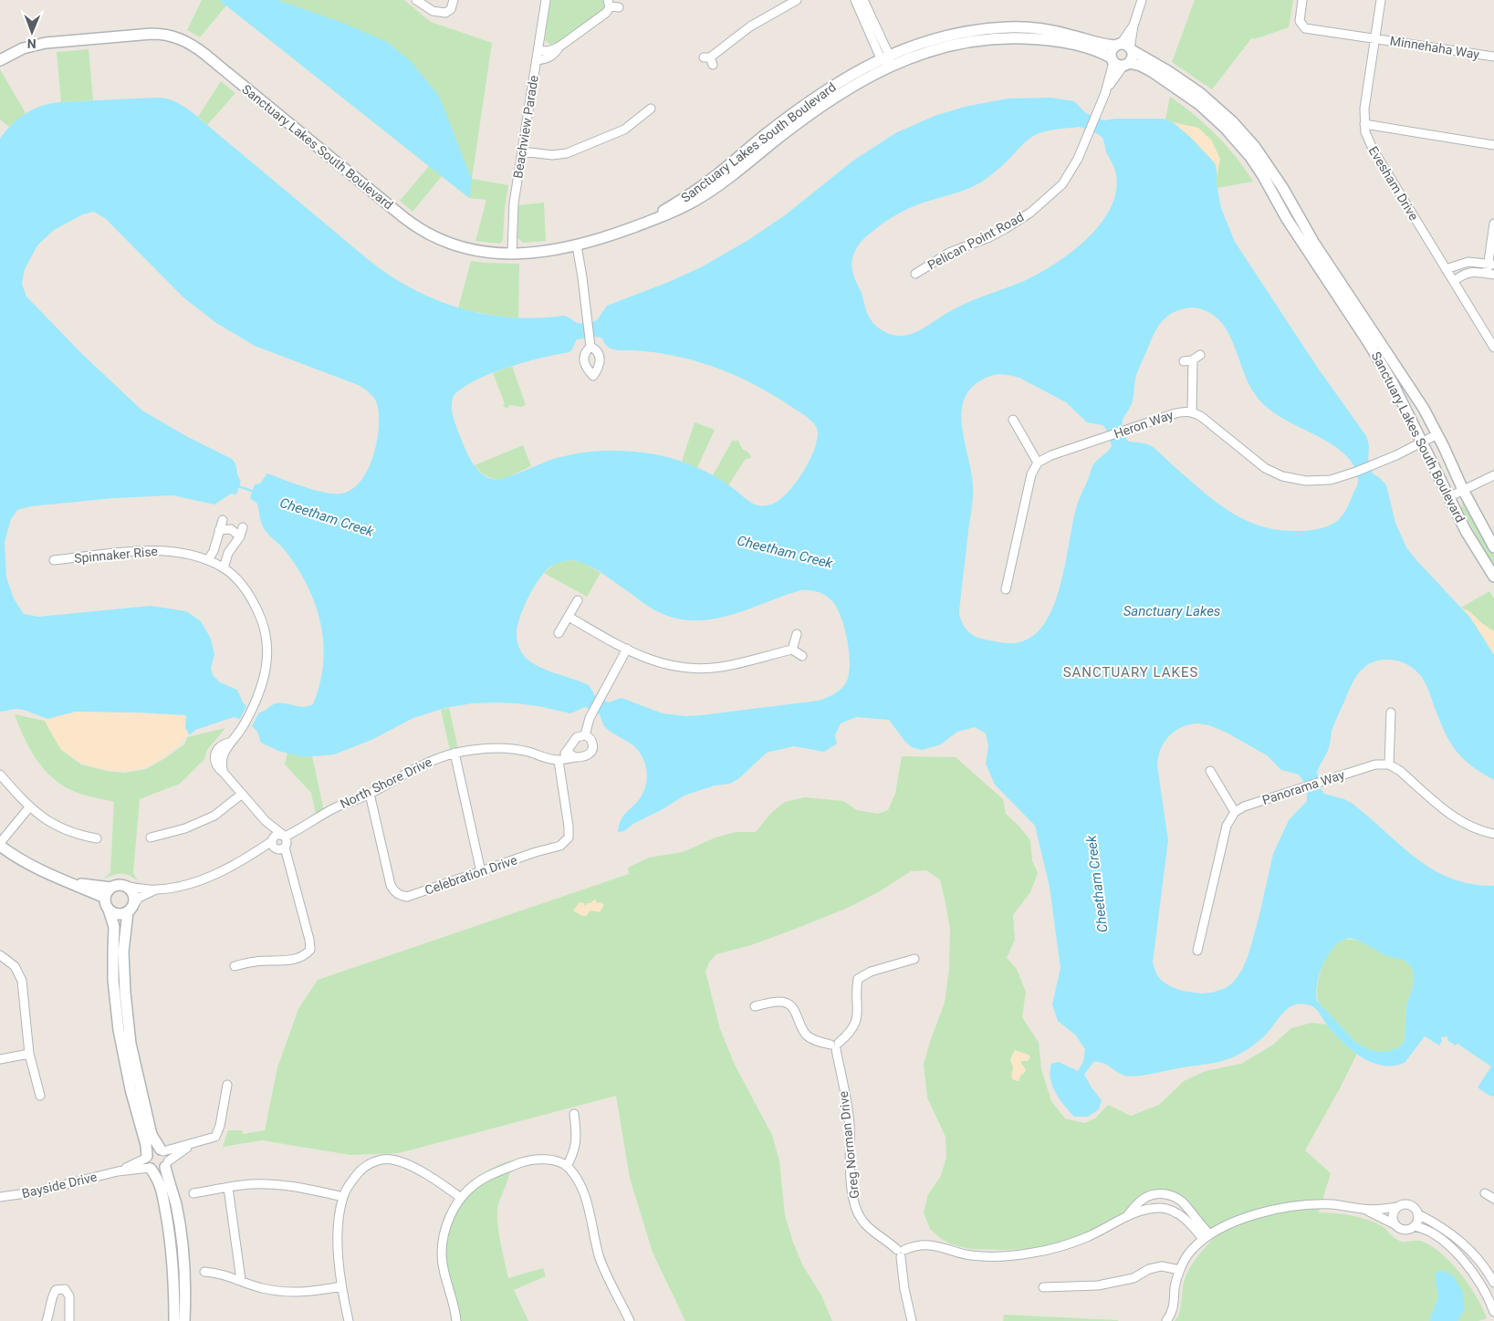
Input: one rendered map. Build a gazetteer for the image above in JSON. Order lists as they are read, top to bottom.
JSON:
{
  "streets": {
    "street": [
      "Minnehaha Way",
      "Beachview Parade",
      "Sanctuary Lakes South Boulevard",
      "Evesham Drive",
      "Pelican Point Road",
      "Heron Way",
      "Spinnaker Rise",
      "North Shore Drive",
      "Panorama Way",
      "Celebration Drive",
      "Greg Norman Drive",
      "Bayside Drive"
    ]
  },
  "crossings": [
    ["Minnehaha Way", "Evesham Drive"],
    ["Beachview Parade", "Sanctuary Lakes South Boulevard"],
    ["Sanctuary Lakes South Boulevard", "Pelican Point Road"],
    ["Sanctuary Lakes South Boulevard", "Heron Way"],
    ["Spinnaker Rise", "North Shore Drive"],
    ["North Shore Drive", "Celebration Drive"]
  ],
  "districts": ["SANCTUARY LAKES"],
  "water": ["Cheetham Creek", "Sanctuary Lakes"],
  "north": "bottom"
}
